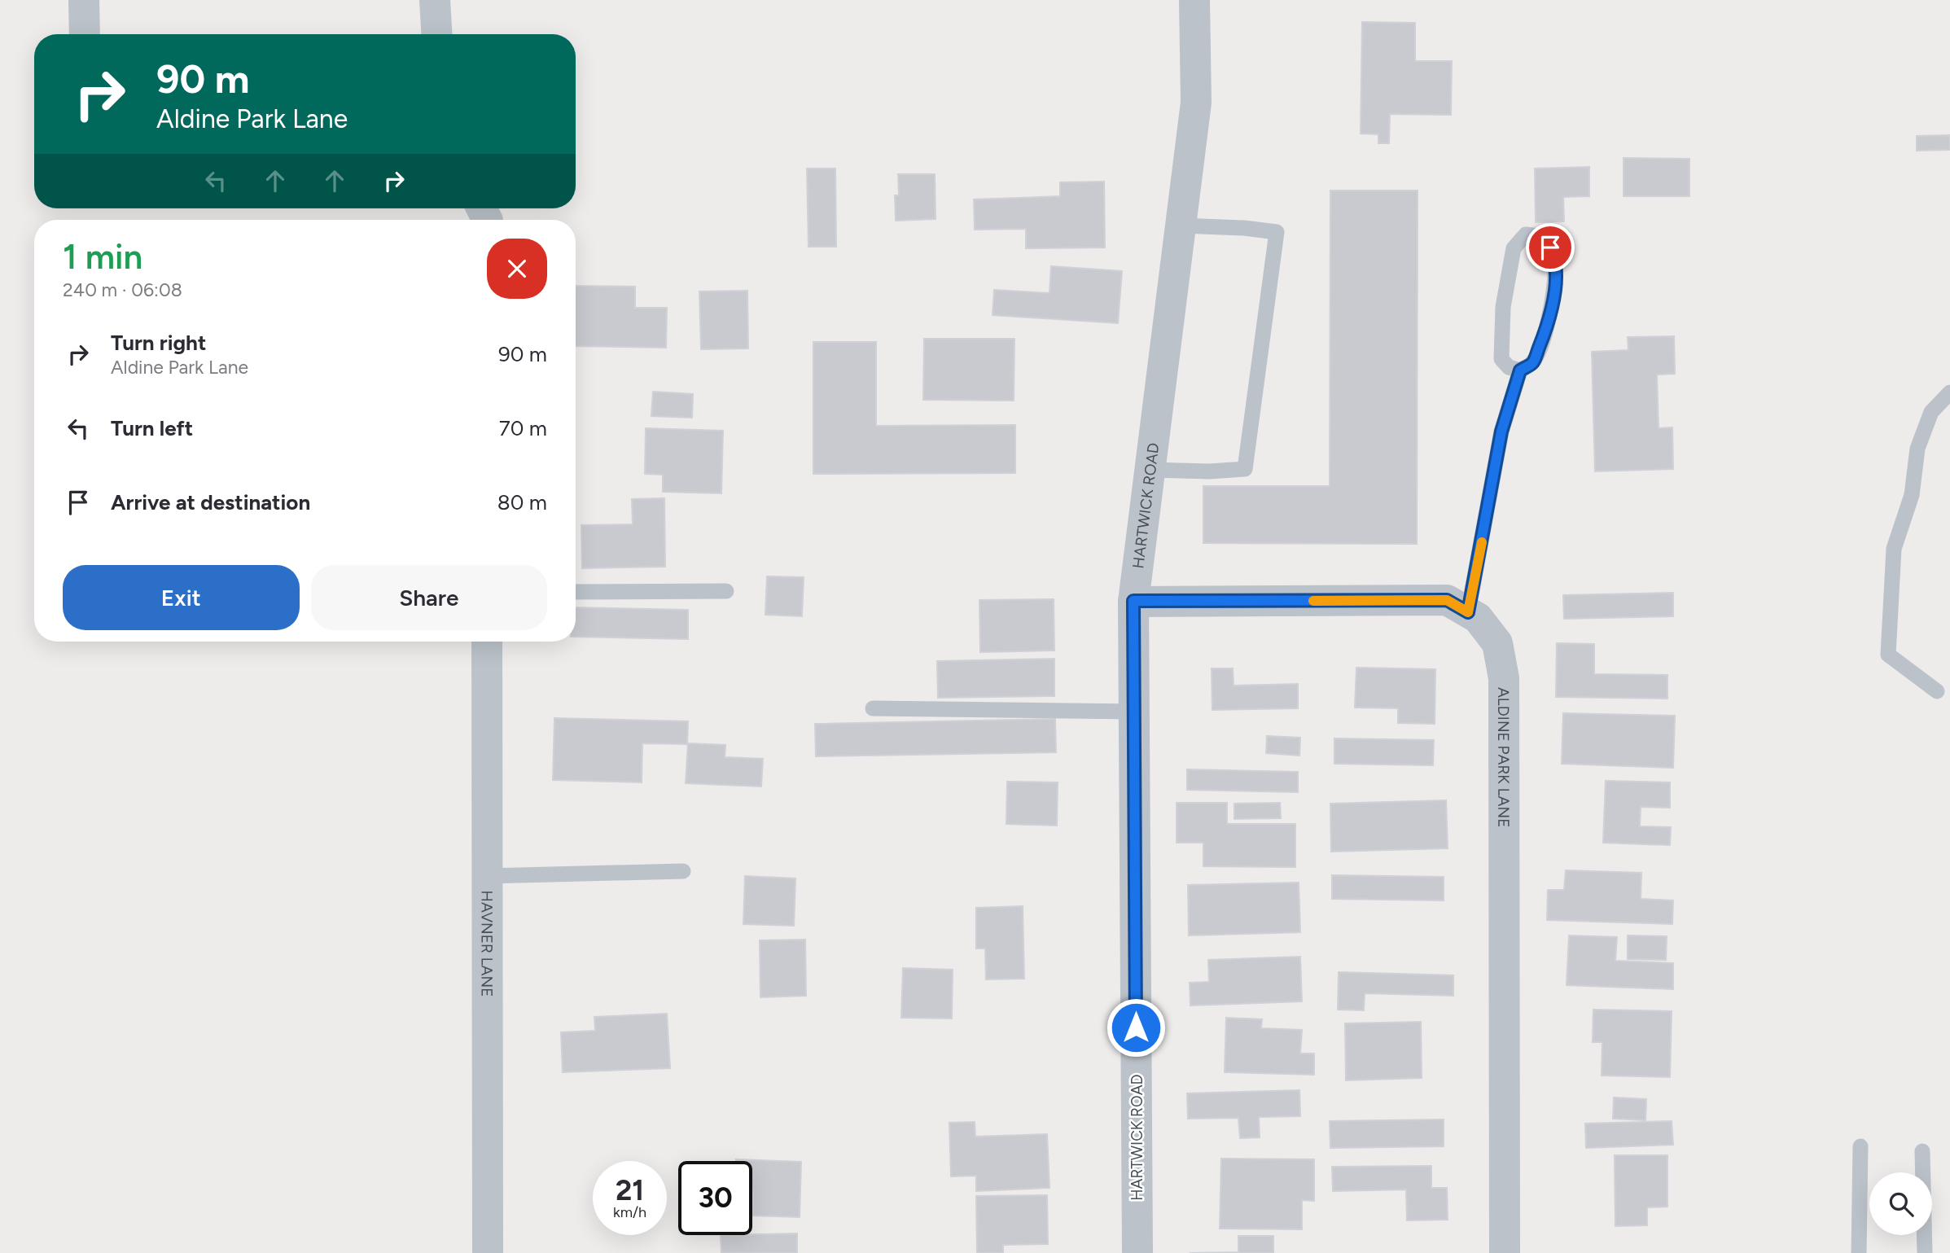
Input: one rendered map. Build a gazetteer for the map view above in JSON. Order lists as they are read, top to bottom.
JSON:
{
  "streets": {
    "street": ["HARTWICK ROAD", "ALDINE PARK LANE", "HAVNER LANE"]
  },
  "crossings": [
    ["HARTWICK ROAD", "ALDINE PARK LANE"]
  ],
  "page": {
    "turn": ["90 m", "Aldine Park Lane"],
    "heading": ["1 min", "240 m · 06:08"],
    "list": [
      {
        "name": "Turn right",
        "note": "Aldine Park Lane",
        "value": "90 m"
      },
      {
        "name": "Turn left",
        "value": "70 m"
      },
      {
        "name": "Arrive at destination",
        "value": "80 m"
      }
    ],
    "buttons": ["Exit", "Share"],
    "speed": "21 km/h",
    "limit": "30"
  }
}
